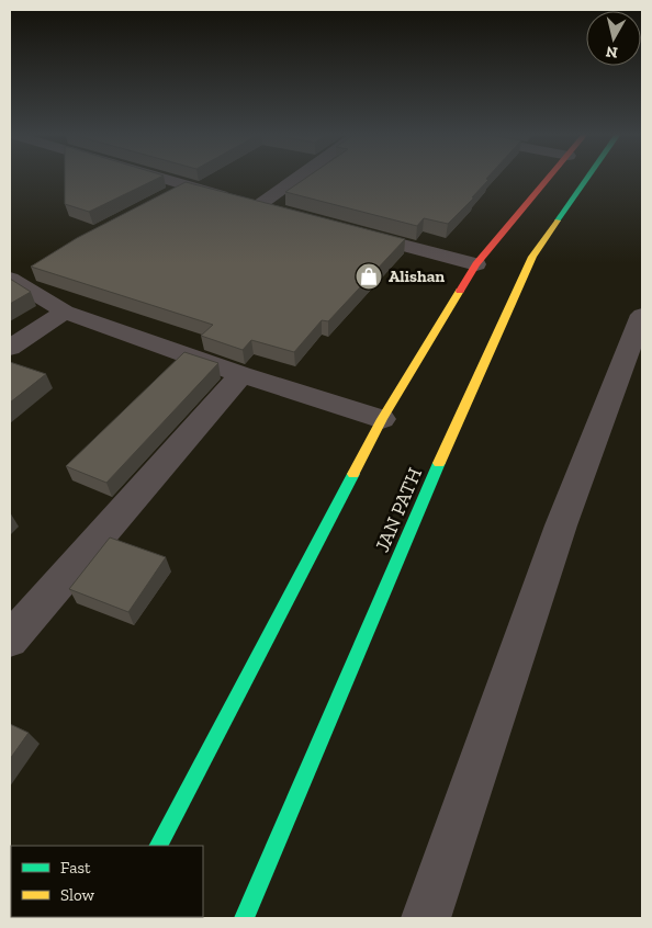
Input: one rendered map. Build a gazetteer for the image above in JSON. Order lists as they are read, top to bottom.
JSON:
{
  "streets": {
    "main road": ["JAN PATH"]
  },
  "places": {
    "shop": ["Alishan"]
  },
  "legend": ["Fast", "Slow"],
  "north": "bottom"
}
